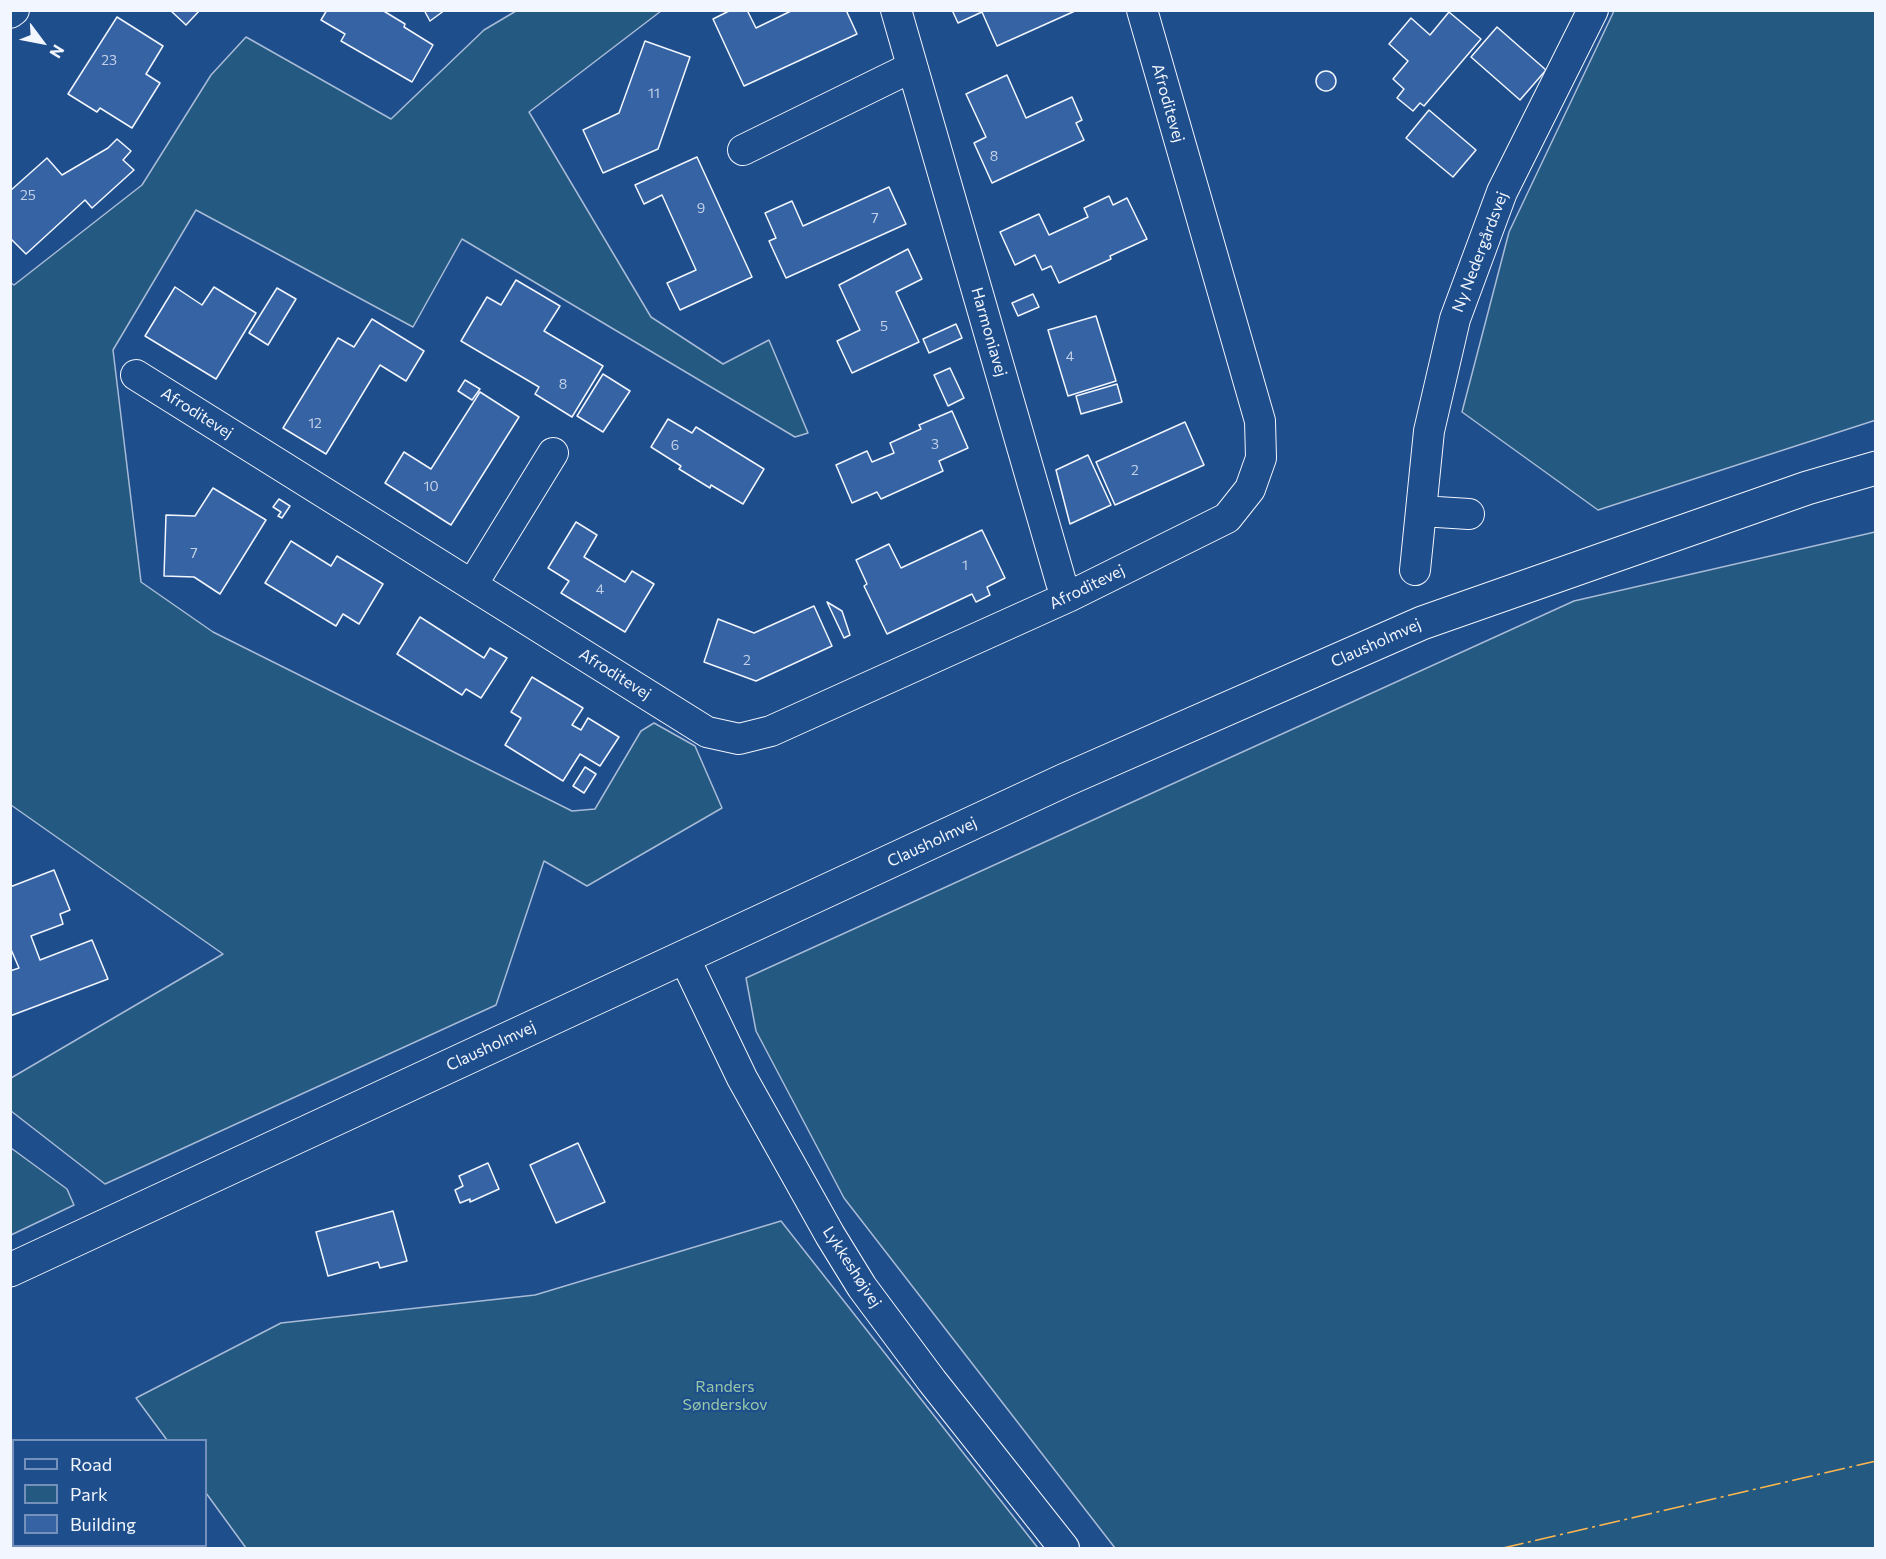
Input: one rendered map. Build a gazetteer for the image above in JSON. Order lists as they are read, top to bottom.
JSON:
{
  "streets": {
    "street": [
      "Afroditevej",
      "Ny Nedergårdsvej",
      "Harmoniavej",
      "Clausholmvej",
      "Lykkeshøjvej"
    ]
  },
  "crossings": [
    ["Afroditevej", "Harmoniavej"],
    ["Clausholmvej", "Lykkeshøjvej"]
  ],
  "parks": ["Randers Sønderskov"],
  "house_numbers": [
    "23",
    "11",
    "8",
    "25",
    "9",
    "7",
    "5",
    "4",
    "8",
    "12",
    "3",
    "6",
    "2",
    "10",
    "7",
    "1",
    "4",
    "2"
  ],
  "legend": ["Road", "Park", "Building"],
  "north": "bottom right"
}
